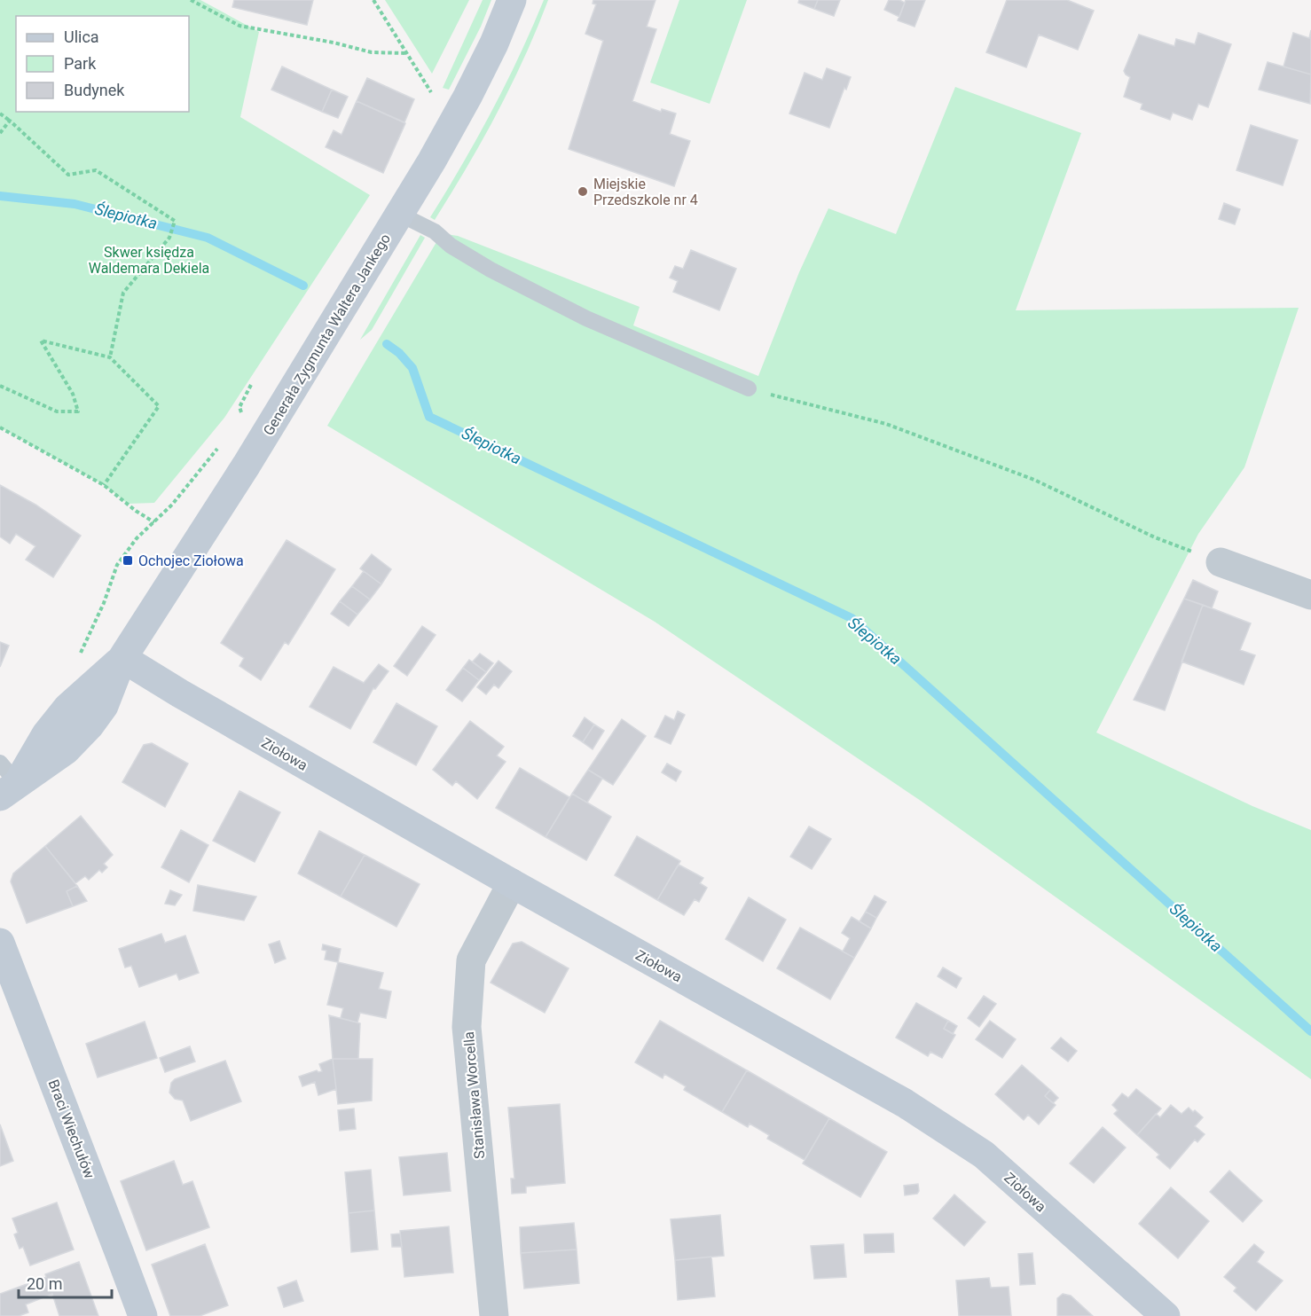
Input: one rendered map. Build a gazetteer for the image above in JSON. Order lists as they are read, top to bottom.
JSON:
{
  "streets": {
    "street": [
      "Generała Zygmunta Waltera Jankego",
      "Ziołowa",
      "Stanisława Worcella",
      "Braci Wiechułów"
    ]
  },
  "crossings": [
    ["Generała Zygmunta Waltera Jankego", "Ziołowa"],
    ["Ziołowa", "Stanisława Worcella"]
  ],
  "water": ["Ślepiotka"],
  "parks": ["Skwer księdza Waldemara Dekiela"],
  "places": {
    "other": ["Miejskie Przedszkole nr 4"],
    "transit": ["Ochojec Ziołowa"]
  },
  "legend": ["Ulica", "Park", "Budynek"],
  "scale_bar": "20 m"
}
